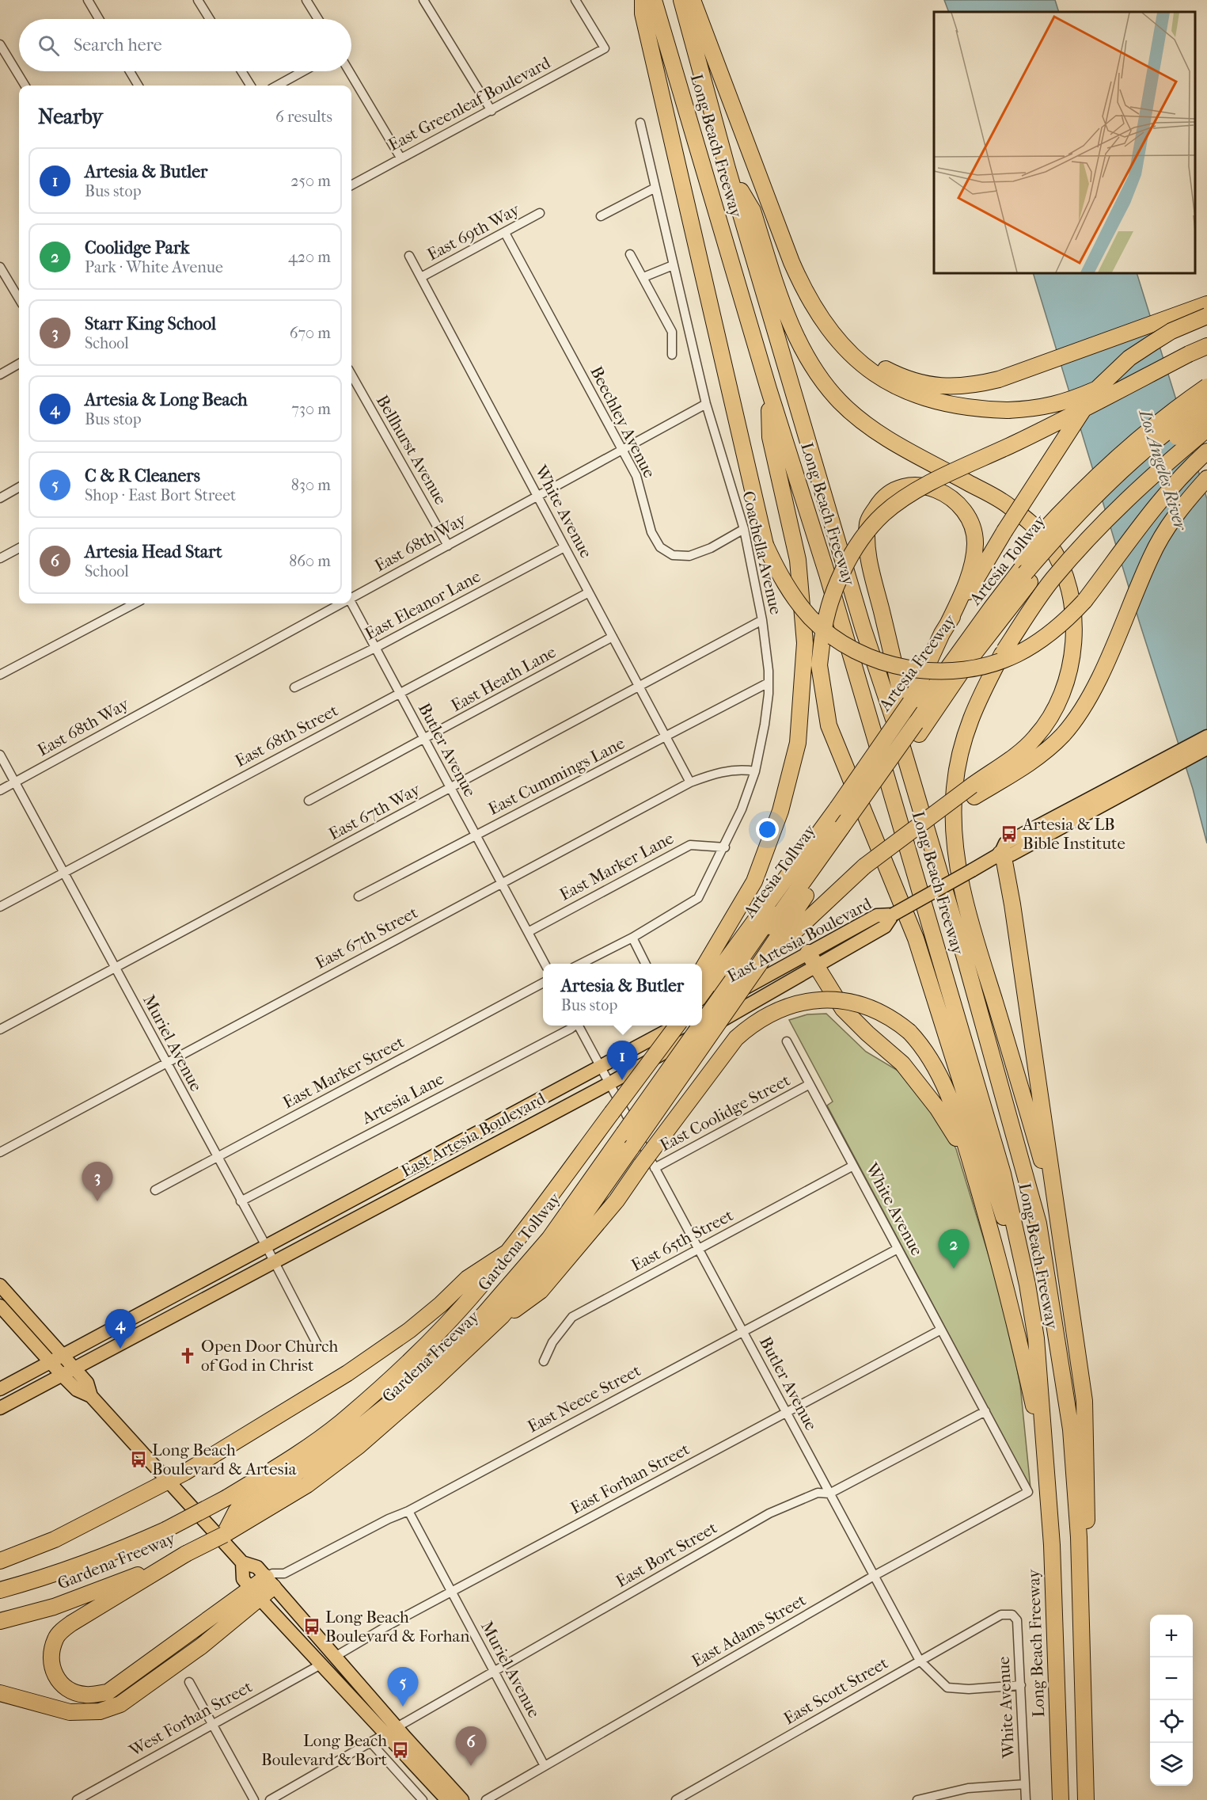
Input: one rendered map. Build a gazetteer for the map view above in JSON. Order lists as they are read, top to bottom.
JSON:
{
  "streets": {
    "highway": [
      "Long Beach Freeway",
      "Artesia Tollway",
      "Artesia Freeway",
      "Gardena Tollway",
      "Gardena Freeway"
    ],
    "main road": ["East Artesia Boulevard"],
    "street": [
      "East Greenleaf Boulevard",
      "East 69th Way",
      "Beechley Avenue",
      "Bellhurst Avenue",
      "White Avenue",
      "East 68th Way",
      "Coachella Avenue",
      "East Eleanor Lane",
      "East Heath Lane",
      "East 68th Street",
      "Butler Avenue",
      "East Cummings Lane",
      "East 67th Way",
      "East Marker Lane",
      "East 67th Street",
      "Muriel Avenue",
      "East Marker Street",
      "Artesia Lane",
      "East Coolidge Street",
      "East 65th Street",
      "East Neece Street",
      "East Forhan Street",
      "East Bort Street",
      "East Adams Street",
      "East Scott Street",
      "West Forhan Street"
    ]
  },
  "crossings": [
    ["East 69th Way", "Beechley Avenue"],
    ["East 69th Way", "White Avenue"],
    ["Beechley Avenue", "East 68th Way"],
    ["Beechley Avenue", "Coachella Avenue"],
    ["Bellhurst Avenue", "East 68th Way"],
    ["White Avenue", "East 68th Way"],
    ["White Avenue", "East Eleanor Lane"],
    ["White Avenue", "East Heath Lane"],
    ["White Avenue", "East 68th Street"],
    ["White Avenue", "Butler Avenue"],
    ["White Avenue", "East Cummings Lane"],
    ["White Avenue", "East 67th Way"],
    ["White Avenue", "East 67th Street"],
    ["White Avenue", "East Coolidge Street"],
    ["White Avenue", "East 65th Street"],
    ["White Avenue", "East Neece Street"],
    ["White Avenue", "East Forhan Street"],
    ["White Avenue", "East Bort Street"],
    ["White Avenue", "East Adams Street"],
    ["White Avenue", "East Scott Street"],
    ["East 68th Way", "Coachella Avenue"],
    ["East 68th Way", "Muriel Avenue"],
    ["Coachella Avenue", "East Cummings Lane"],
    ["Coachella Avenue", "East 67th Way"],
    ["Coachella Avenue", "East Marker Lane"],
    ["Coachella Avenue", "East 67th Street"],
    ["Artesia Tollway", "Artesia Freeway"],
    ["Artesia Tollway", "Gardena Tollway"],
    ["East Eleanor Lane", "Butler Avenue"],
    ["Artesia Freeway", "Gardena Freeway"],
    ["East Heath Lane", "Butler Avenue"],
    ["East 68th Street", "Butler Avenue"],
    ["East 68th Street", "Muriel Avenue"],
    ["Butler Avenue", "East Cummings Lane"],
    ["Butler Avenue", "East 67th Way"],
    ["Butler Avenue", "East Marker Lane"],
    ["Butler Avenue", "East 67th Street"],
    ["Butler Avenue", "East Artesia Boulevard"],
    ["Butler Avenue", "East Coolidge Street"],
    ["Butler Avenue", "East 65th Street"],
    ["Butler Avenue", "East Neece Street"],
    ["Butler Avenue", "East Forhan Street"],
    ["Butler Avenue", "East Bort Street"],
    ["Butler Avenue", "East Adams Street"],
    ["Butler Avenue", "East Scott Street"],
    ["East 67th Way", "Muriel Avenue"],
    ["East 67th Street", "Muriel Avenue"],
    ["East Artesia Boulevard", "Muriel Avenue"],
    ["Muriel Avenue", "East Marker Street"],
    ["Muriel Avenue", "Artesia Lane"],
    ["Muriel Avenue", "East Neece Street"],
    ["Muriel Avenue", "East Forhan Street"],
    ["Muriel Avenue", "East Bort Street"],
    ["Muriel Avenue", "East Adams Street"],
    ["Gardena Tollway", "Gardena Freeway"]
  ],
  "water": ["Los Angeles River"],
  "places": {
    "bus stop": [
      "Artesia & LB Bible Institute",
      "Long Beach Boulevard & Artesia",
      "Long Beach Boulevard & Forhan",
      "Long Beach Boulevard & Bort"
    ],
    "church": ["Open Door Church of God in Christ"]
  },
  "page": {
    "search": "Search here",
    "heading": ["Nearby", "6 results"],
    "list": [
      {
        "mark": "1",
        "name": "Artesia & Butler",
        "note": "Bus stop",
        "value": "250 m"
      },
      {
        "mark": "2",
        "name": "Coolidge Park",
        "note": "Park · White Avenue",
        "value": "420 m"
      },
      {
        "mark": "3",
        "name": "Starr King School",
        "note": "School",
        "value": "670 m"
      },
      {
        "mark": "4",
        "name": "Artesia & Long Beach",
        "note": "Bus stop",
        "value": "730 m"
      },
      {
        "mark": "5",
        "name": "C & R Cleaners",
        "note": "Shop · East Bort Street",
        "value": "830 m"
      },
      {
        "mark": "6",
        "name": "Artesia Head Start",
        "note": "School",
        "value": "860 m"
      }
    ],
    "popup": ["Artesia & Butler", "Bus stop"],
    "pins": [
      "1",
      "3",
      "2",
      "4",
      "5",
      "6"
    ],
    "map_buttons": ["+", "−"]
  }
}
